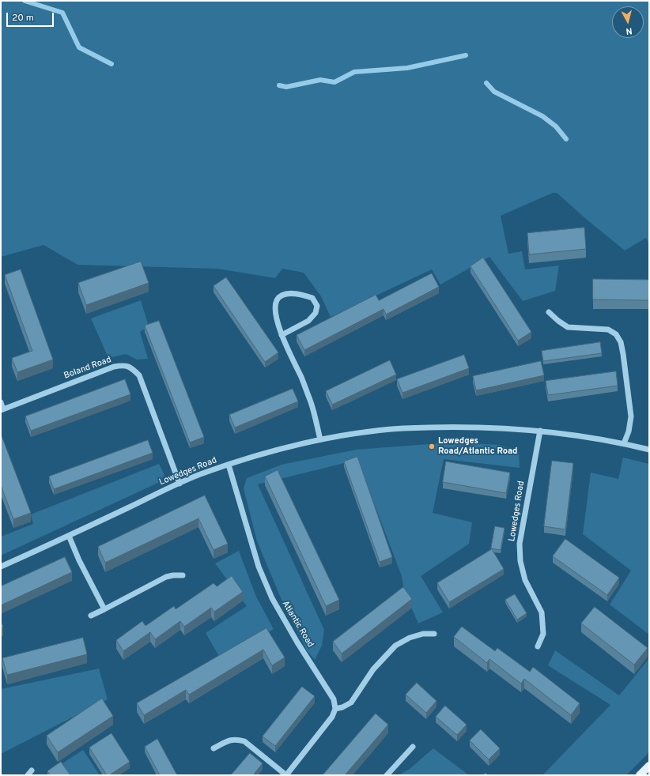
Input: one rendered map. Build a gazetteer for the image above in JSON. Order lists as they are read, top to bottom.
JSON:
{
  "streets": {
    "street": ["Boland Road", "Lowedges Road", "Atlantic Road"]
  },
  "crossings": [
    ["Boland Road", "Lowedges Road"],
    ["Lowedges Road", "Atlantic Road"]
  ],
  "places": ["Lowedges Road/Atlantic Road"],
  "scale_bar": "20 m",
  "north": "bottom"
}
